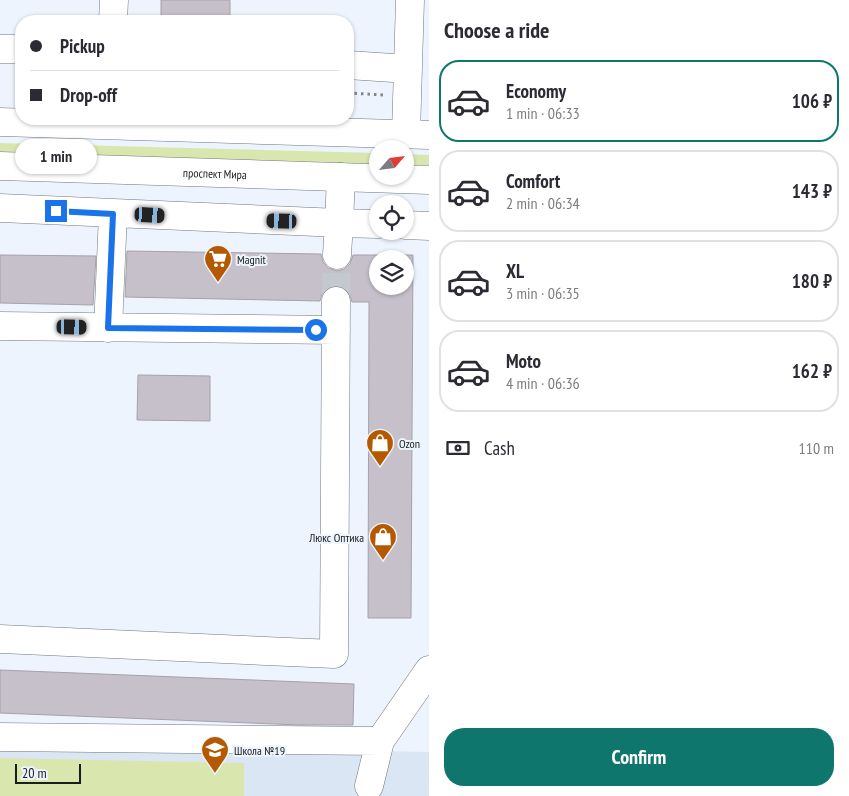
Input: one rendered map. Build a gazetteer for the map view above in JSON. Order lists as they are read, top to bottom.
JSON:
{
  "streets": {
    "main road": ["проспект Мира"]
  },
  "places": {
    "supermarket": ["Magnit"],
    "shop": ["Ozon", "Люкс Оптика"],
    "school or university": ["Школа №19"]
  },
  "scale_bar": "20 m",
  "north": "top right",
  "page": {
    "heading": "Choose a ride",
    "banner": ["Pickup", "Drop-off"],
    "list": [
      {
        "name": "Economy",
        "note": "1 min · 06:33",
        "value": "106 ₽"
      },
      {
        "name": "Comfort",
        "note": "2 min · 06:34",
        "value": "143 ₽"
      },
      {
        "name": "XL",
        "note": "3 min · 06:35",
        "value": "180 ₽"
      },
      {
        "name": "Moto",
        "note": "4 min · 06:36",
        "value": "162 ₽"
      }
    ],
    "bubble": "1 min",
    "pay": ["Cash", "110 m"],
    "buttons": "Confirm",
    "scale": "20 m"
  }
}
